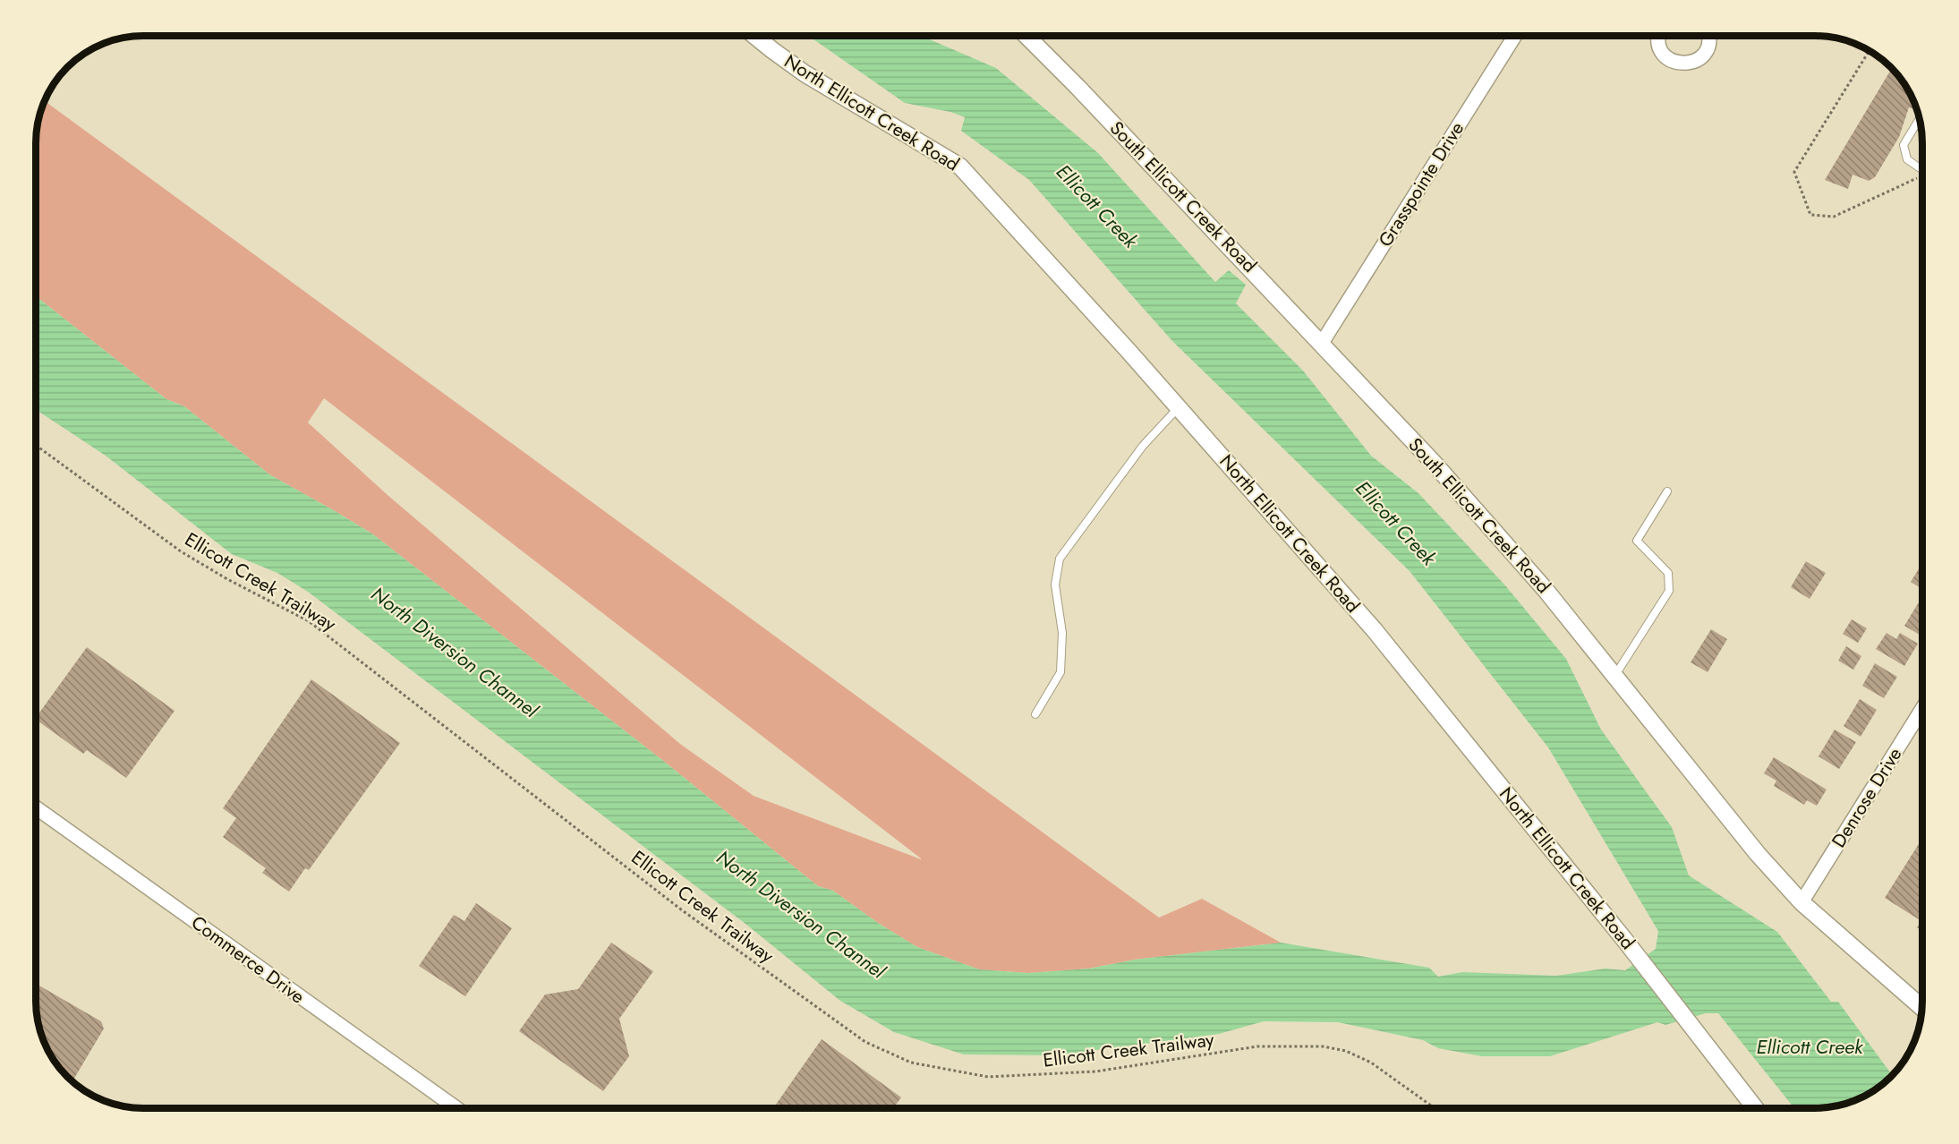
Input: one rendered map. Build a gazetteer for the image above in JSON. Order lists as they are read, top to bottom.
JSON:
{
  "streets": {
    "street": [
      "North Ellicott Creek Road",
      "Grasspointe Drive",
      "South Ellicott Creek Road",
      "Denrose Drive",
      "Commerce Drive"
    ],
    "path": ["Ellicott Creek Trailway"]
  },
  "crossings": [
    ["Grasspointe Drive", "South Ellicott Creek Road"],
    ["South Ellicott Creek Road", "Denrose Drive"]
  ],
  "water": ["Ellicott Creek", "North Diversion Channel"]
}
